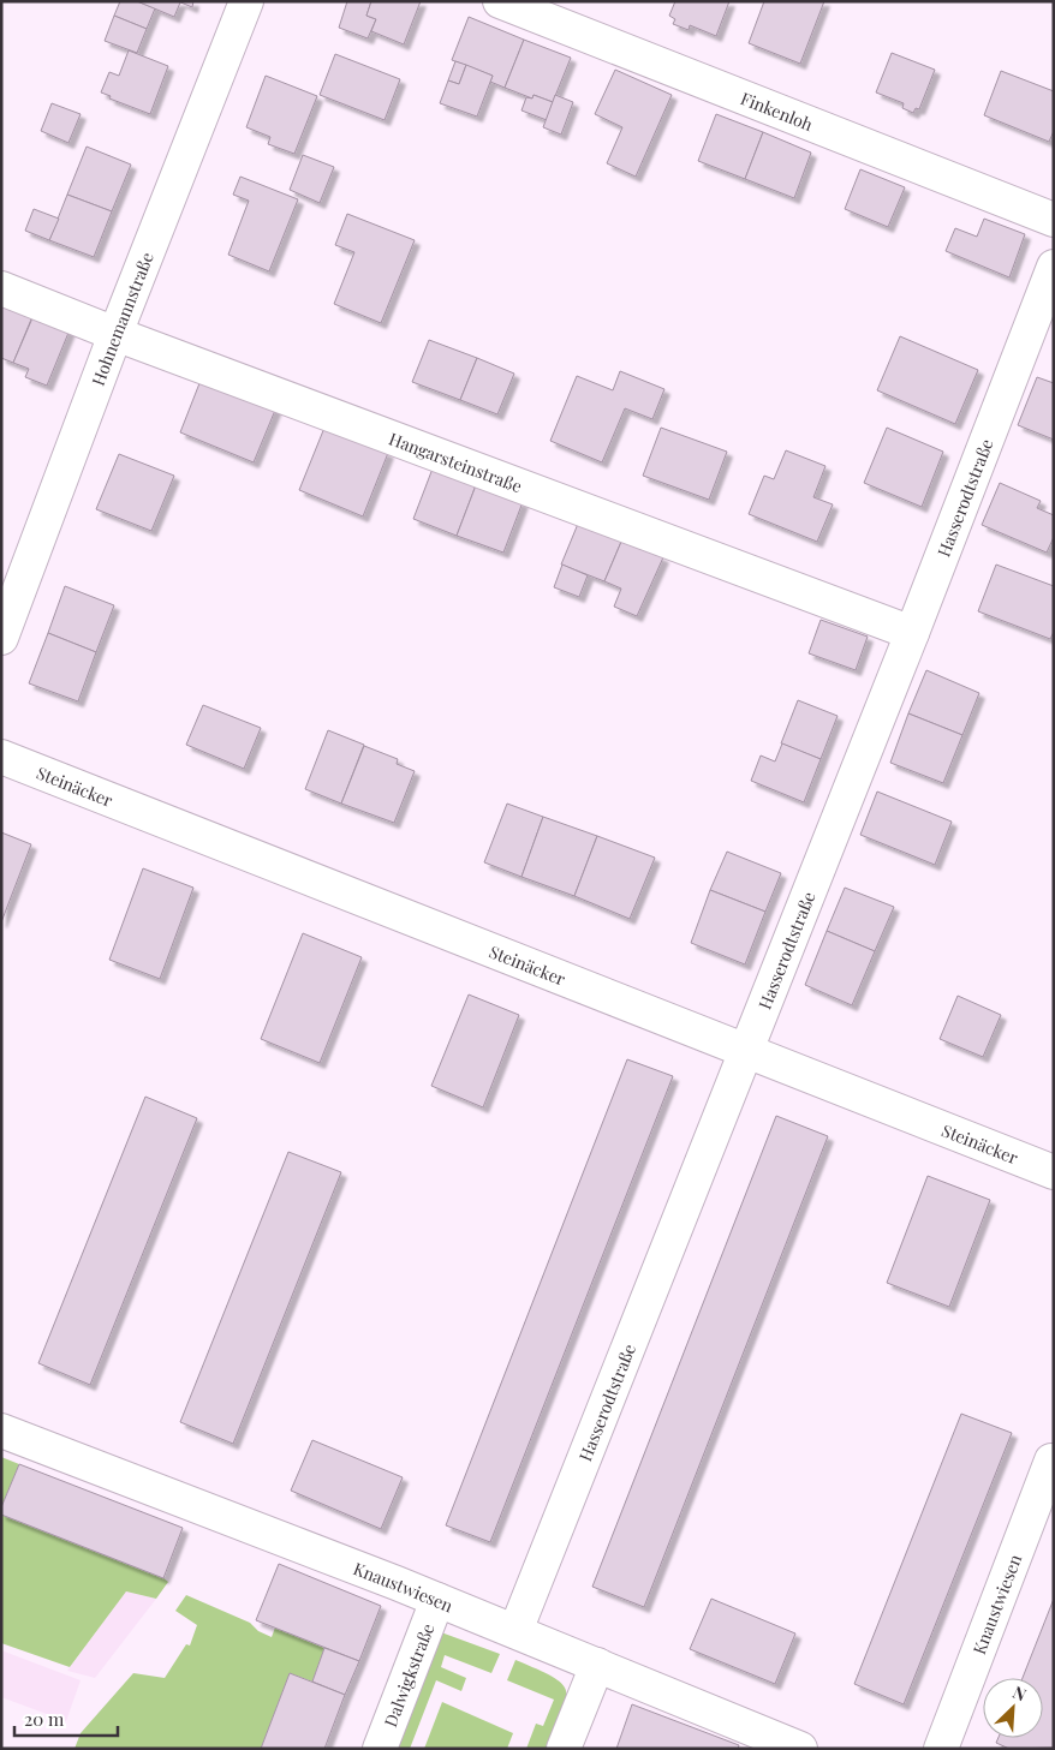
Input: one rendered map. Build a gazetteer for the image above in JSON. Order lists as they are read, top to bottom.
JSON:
{
  "streets": {
    "street": [
      "Finkenloh",
      "Hohnemannstraße",
      "Hangarsteinstraße",
      "Hasserodtstraße",
      "Steinäcker",
      "Knaustwiesen",
      "Dalwigkstraße"
    ]
  },
  "crossings": [
    ["Hohnemannstraße", "Hangarsteinstraße"],
    ["Hangarsteinstraße", "Hasserodtstraße"],
    ["Hasserodtstraße", "Steinäcker"],
    ["Hasserodtstraße", "Knaustwiesen"],
    ["Knaustwiesen", "Dalwigkstraße"]
  ],
  "scale_bar": "20 m",
  "north": "top right"
}
